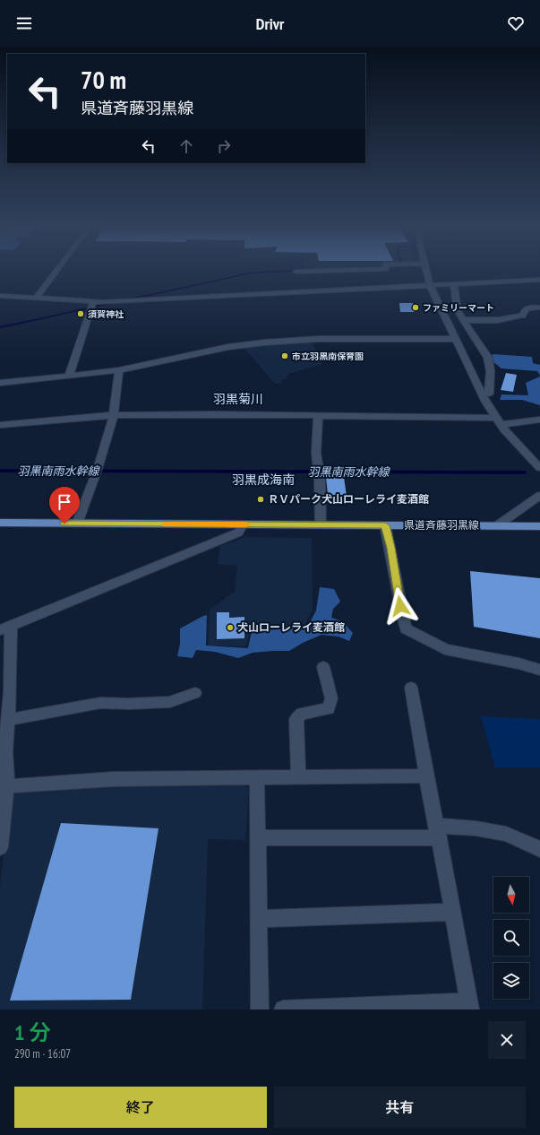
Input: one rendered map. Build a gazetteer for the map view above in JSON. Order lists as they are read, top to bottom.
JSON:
{
  "streets": {
    "main road": ["県道斉藤羽黒線"]
  },
  "districts": ["羽黒菊川", "羽黒成海南"],
  "water": ["羽黒南雨水幹線"],
  "places": [
    "ファミリーマート",
    "須賀神社",
    "市立羽黒南保育園",
    "ＲＶパーク犬山ローレライ麦酒館",
    "犬山ローレライ麦酒館"
  ],
  "north": "bottom",
  "page": {
    "header": "Drivr",
    "turn": ["70 m", "県道斉藤羽黒線"],
    "heading": ["1 分", "290 m · 16:07"],
    "buttons": ["終了", "共有"]
  }
}
